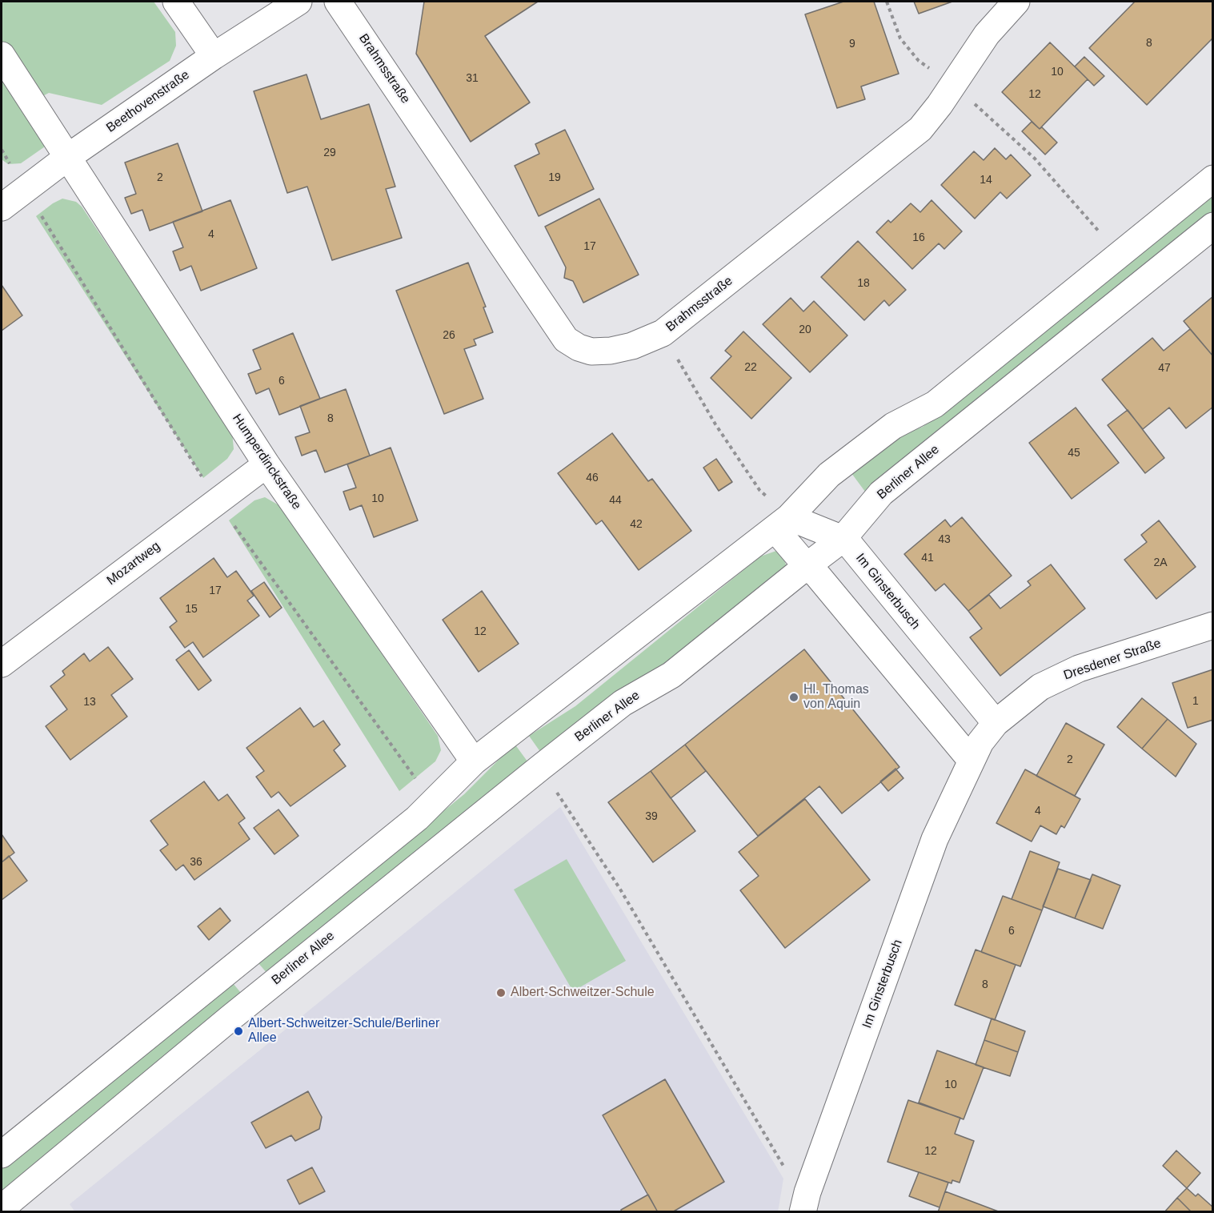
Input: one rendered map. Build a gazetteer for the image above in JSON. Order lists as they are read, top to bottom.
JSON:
{
  "streets": {
    "street": [
      "Brahmsstraße",
      "Beethovenstraße",
      "Humperdinckstraße",
      "Berliner Allee",
      "Mozartweg",
      "Im Ginsterbusch",
      "Dresdener Straße"
    ]
  },
  "crossings": [
    ["Beethovenstraße", "Humperdinckstraße"],
    ["Humperdinckstraße", "Mozartweg"],
    ["Berliner Allee", "Im Ginsterbusch"],
    ["Im Ginsterbusch", "Dresdener Straße"]
  ],
  "places": ["Hl. Thomas von Aquin", "Albert-Schweitzer-Schule", "Albert-Schweitzer-Schule/Berliner Allee"],
  "house_numbers": [
    "8",
    "9",
    "10",
    "31",
    "12",
    "29",
    "2",
    "19",
    "14",
    "4",
    "16",
    "17",
    "18",
    "20",
    "26",
    "22",
    "47",
    "6",
    "8",
    "45",
    "46",
    "10",
    "44",
    "42",
    "43",
    "41",
    "2A",
    "17",
    "15",
    "12",
    "1",
    "13",
    "2",
    "4",
    "39",
    "36",
    "6",
    "8",
    "10",
    "12"
  ]
}
